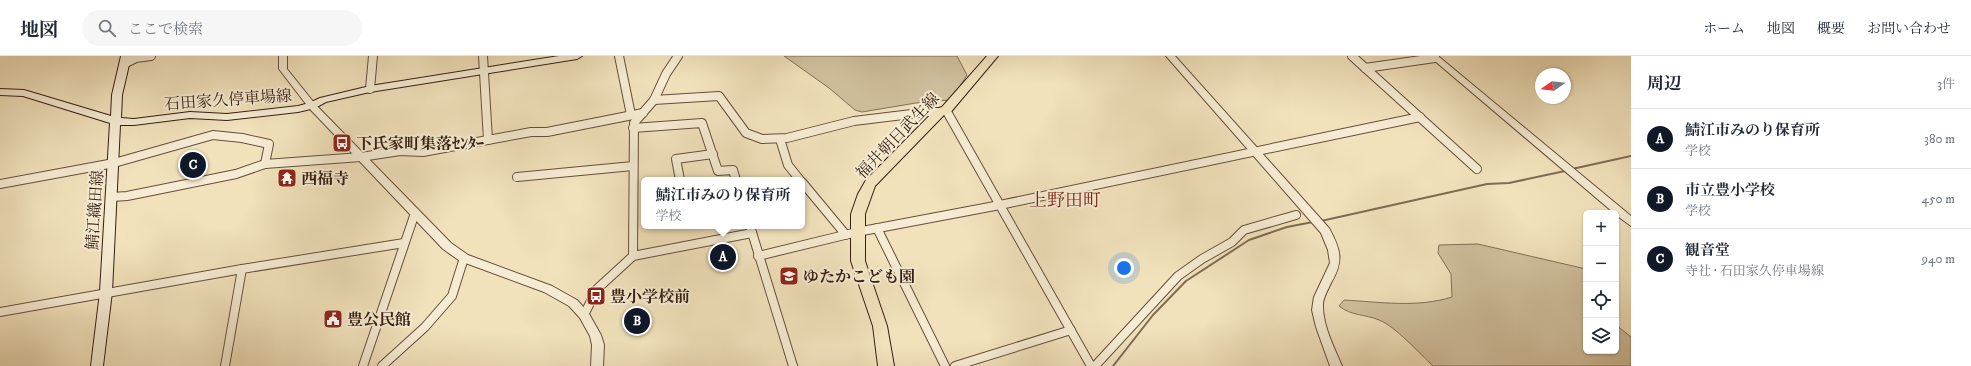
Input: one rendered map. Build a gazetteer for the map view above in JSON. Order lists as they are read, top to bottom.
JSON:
{
  "streets": {
    "main road": ["石田家久停車場線", "福井朝日武生線", "鯖江織田線"]
  },
  "crossings": [
    ["石田家久停車場線", "鯖江織田線"]
  ],
  "districts": ["上野田町"],
  "places": {
    "bus stop": ["下氏家町集落ｾﾝﾀｰ", "豊小学校前"],
    "temple": ["西福寺"],
    "school or university": ["ゆたかこども園"],
    "public building": ["豊公民館"]
  },
  "north": "left",
  "page": {
    "header": "地図",
    "search": "ここで検索",
    "nav": [
      "ホーム",
      "地図",
      "概要",
      "お問い合わせ"
    ],
    "heading": ["周辺", "3件"],
    "list": [
      {
        "mark": "A",
        "name": "鯖江市みのり保育所",
        "note": "学校",
        "value": "380 m"
      },
      {
        "mark": "B",
        "name": "市立豊小学校",
        "note": "学校",
        "value": "450 m"
      },
      {
        "mark": "C",
        "name": "観音堂",
        "note": "寺社 · 石田家久停車場線",
        "value": "940 m"
      }
    ],
    "pins": ["C", "A", "B"],
    "popup": ["鯖江市みのり保育所", "学校"],
    "map_buttons": ["+", "−"]
  }
}
